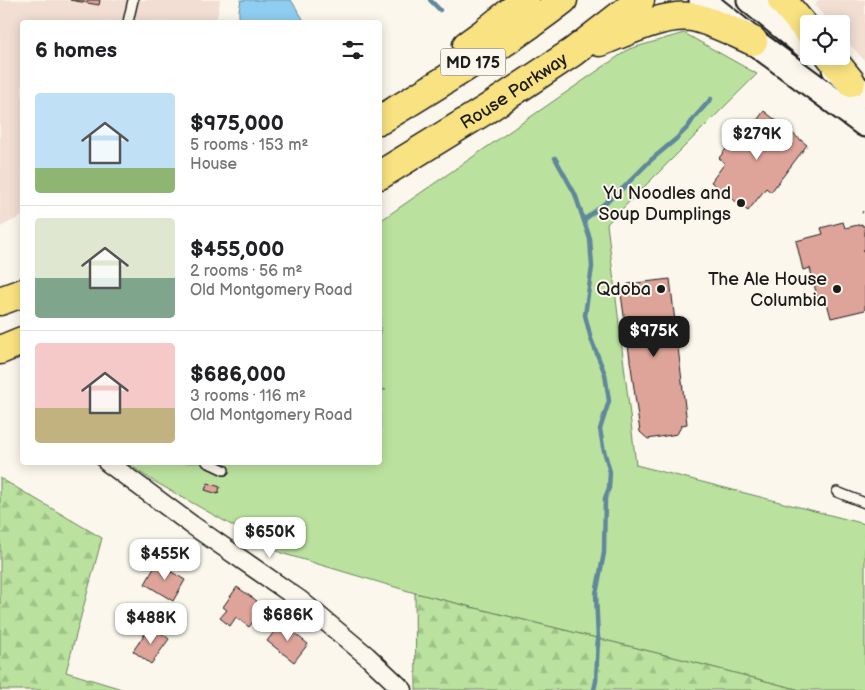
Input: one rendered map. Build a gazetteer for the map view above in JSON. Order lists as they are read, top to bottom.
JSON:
{
  "streets": {
    "main road": ["MD 175", "Rouse Parkway"]
  },
  "places": ["Yu Noodles and Soup Dumplings", "Qdoba", "The Ale House Columbia"],
  "page": {
    "heading": "6 homes",
    "list": [
      {
        "name": "$975,000",
        "note": "5 rooms · 153 m² · House"
      },
      {
        "name": "$455,000",
        "note": "2 rooms · 56 m² · Old Montgomery Road"
      },
      {
        "name": "$686,000",
        "note": "3 rooms · 116 m² · Old Montgomery Road"
      }
    ],
    "price": [
      "$279K",
      "$975K",
      "$650K",
      "$455K",
      "$686K",
      "$488K"
    ]
  }
}
